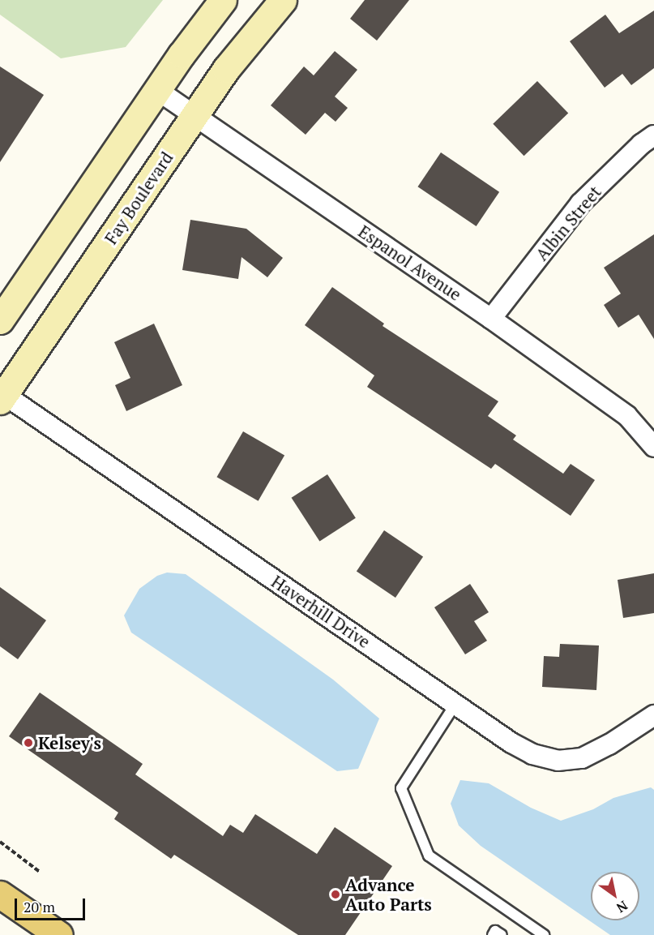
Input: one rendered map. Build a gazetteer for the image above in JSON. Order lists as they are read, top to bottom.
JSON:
{
  "streets": {
    "main road": ["Fay Boulevard"],
    "street": ["Albin Street", "Espanol Avenue", "Haverhill Drive"]
  },
  "crossings": [
    ["Fay Boulevard", "Espanol Avenue"],
    ["Fay Boulevard", "Haverhill Drive"],
    ["Albin Street", "Espanol Avenue"]
  ],
  "places": ["Kelsey's", "Advance Auto Parts"],
  "scale_bar": "20 m",
  "north": "bottom right"
}
